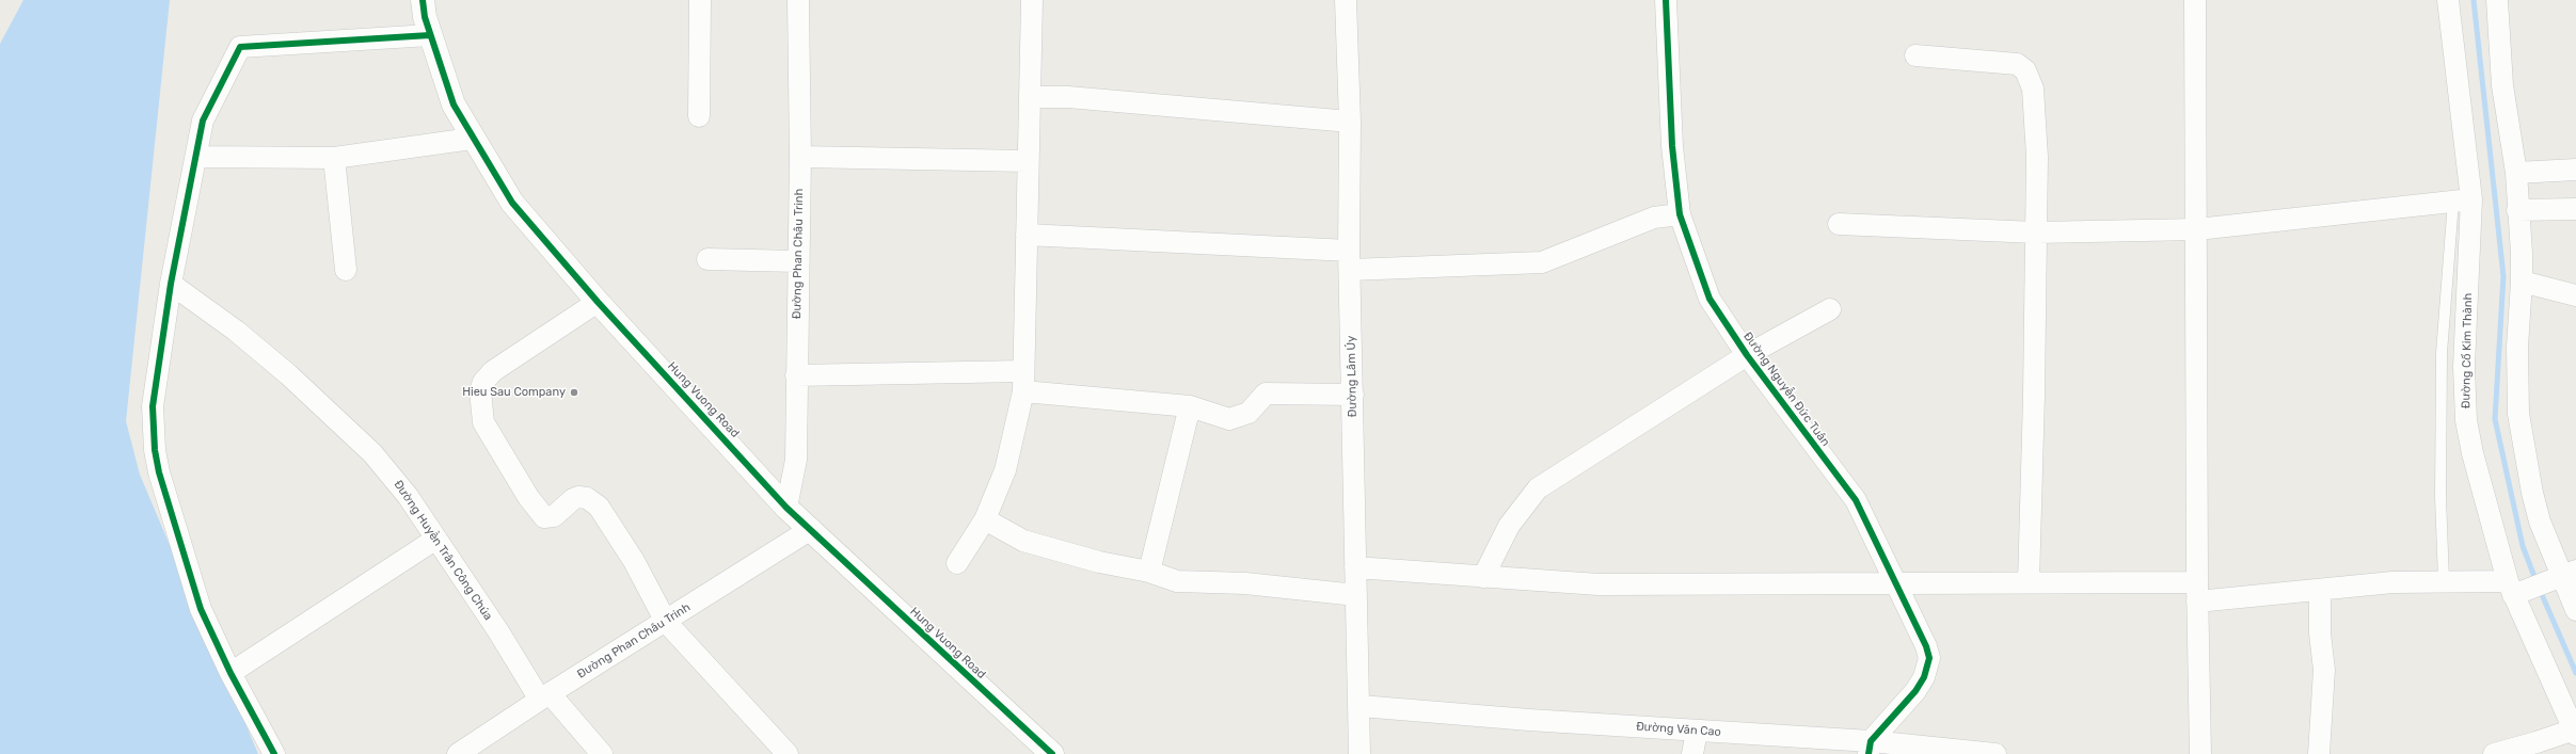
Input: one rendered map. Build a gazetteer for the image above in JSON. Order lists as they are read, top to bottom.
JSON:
{
  "streets": {
    "street": [
      "Đường Phan Châu Trinh",
      "Đường Cổ Kim Thành",
      "Đường Lâm Úy",
      "Đường Nguyễn Đức Tuân",
      "Hung Vuong Road",
      "Đường Huyền Trân Công Chúa",
      "Đường Văn Cao"
    ]
  },
  "crossings": [
    ["Đường Phan Châu Trinh", "Hung Vuong Road"],
    ["Đường Phan Châu Trinh", "Đường Huyền Trân Công Chúa"],
    ["Đường Lâm Úy", "Đường Văn Cao"],
    ["Đường Nguyễn Đức Tuân", "Đường Văn Cao"]
  ],
  "places": ["Hieu Sau Company"]
}
